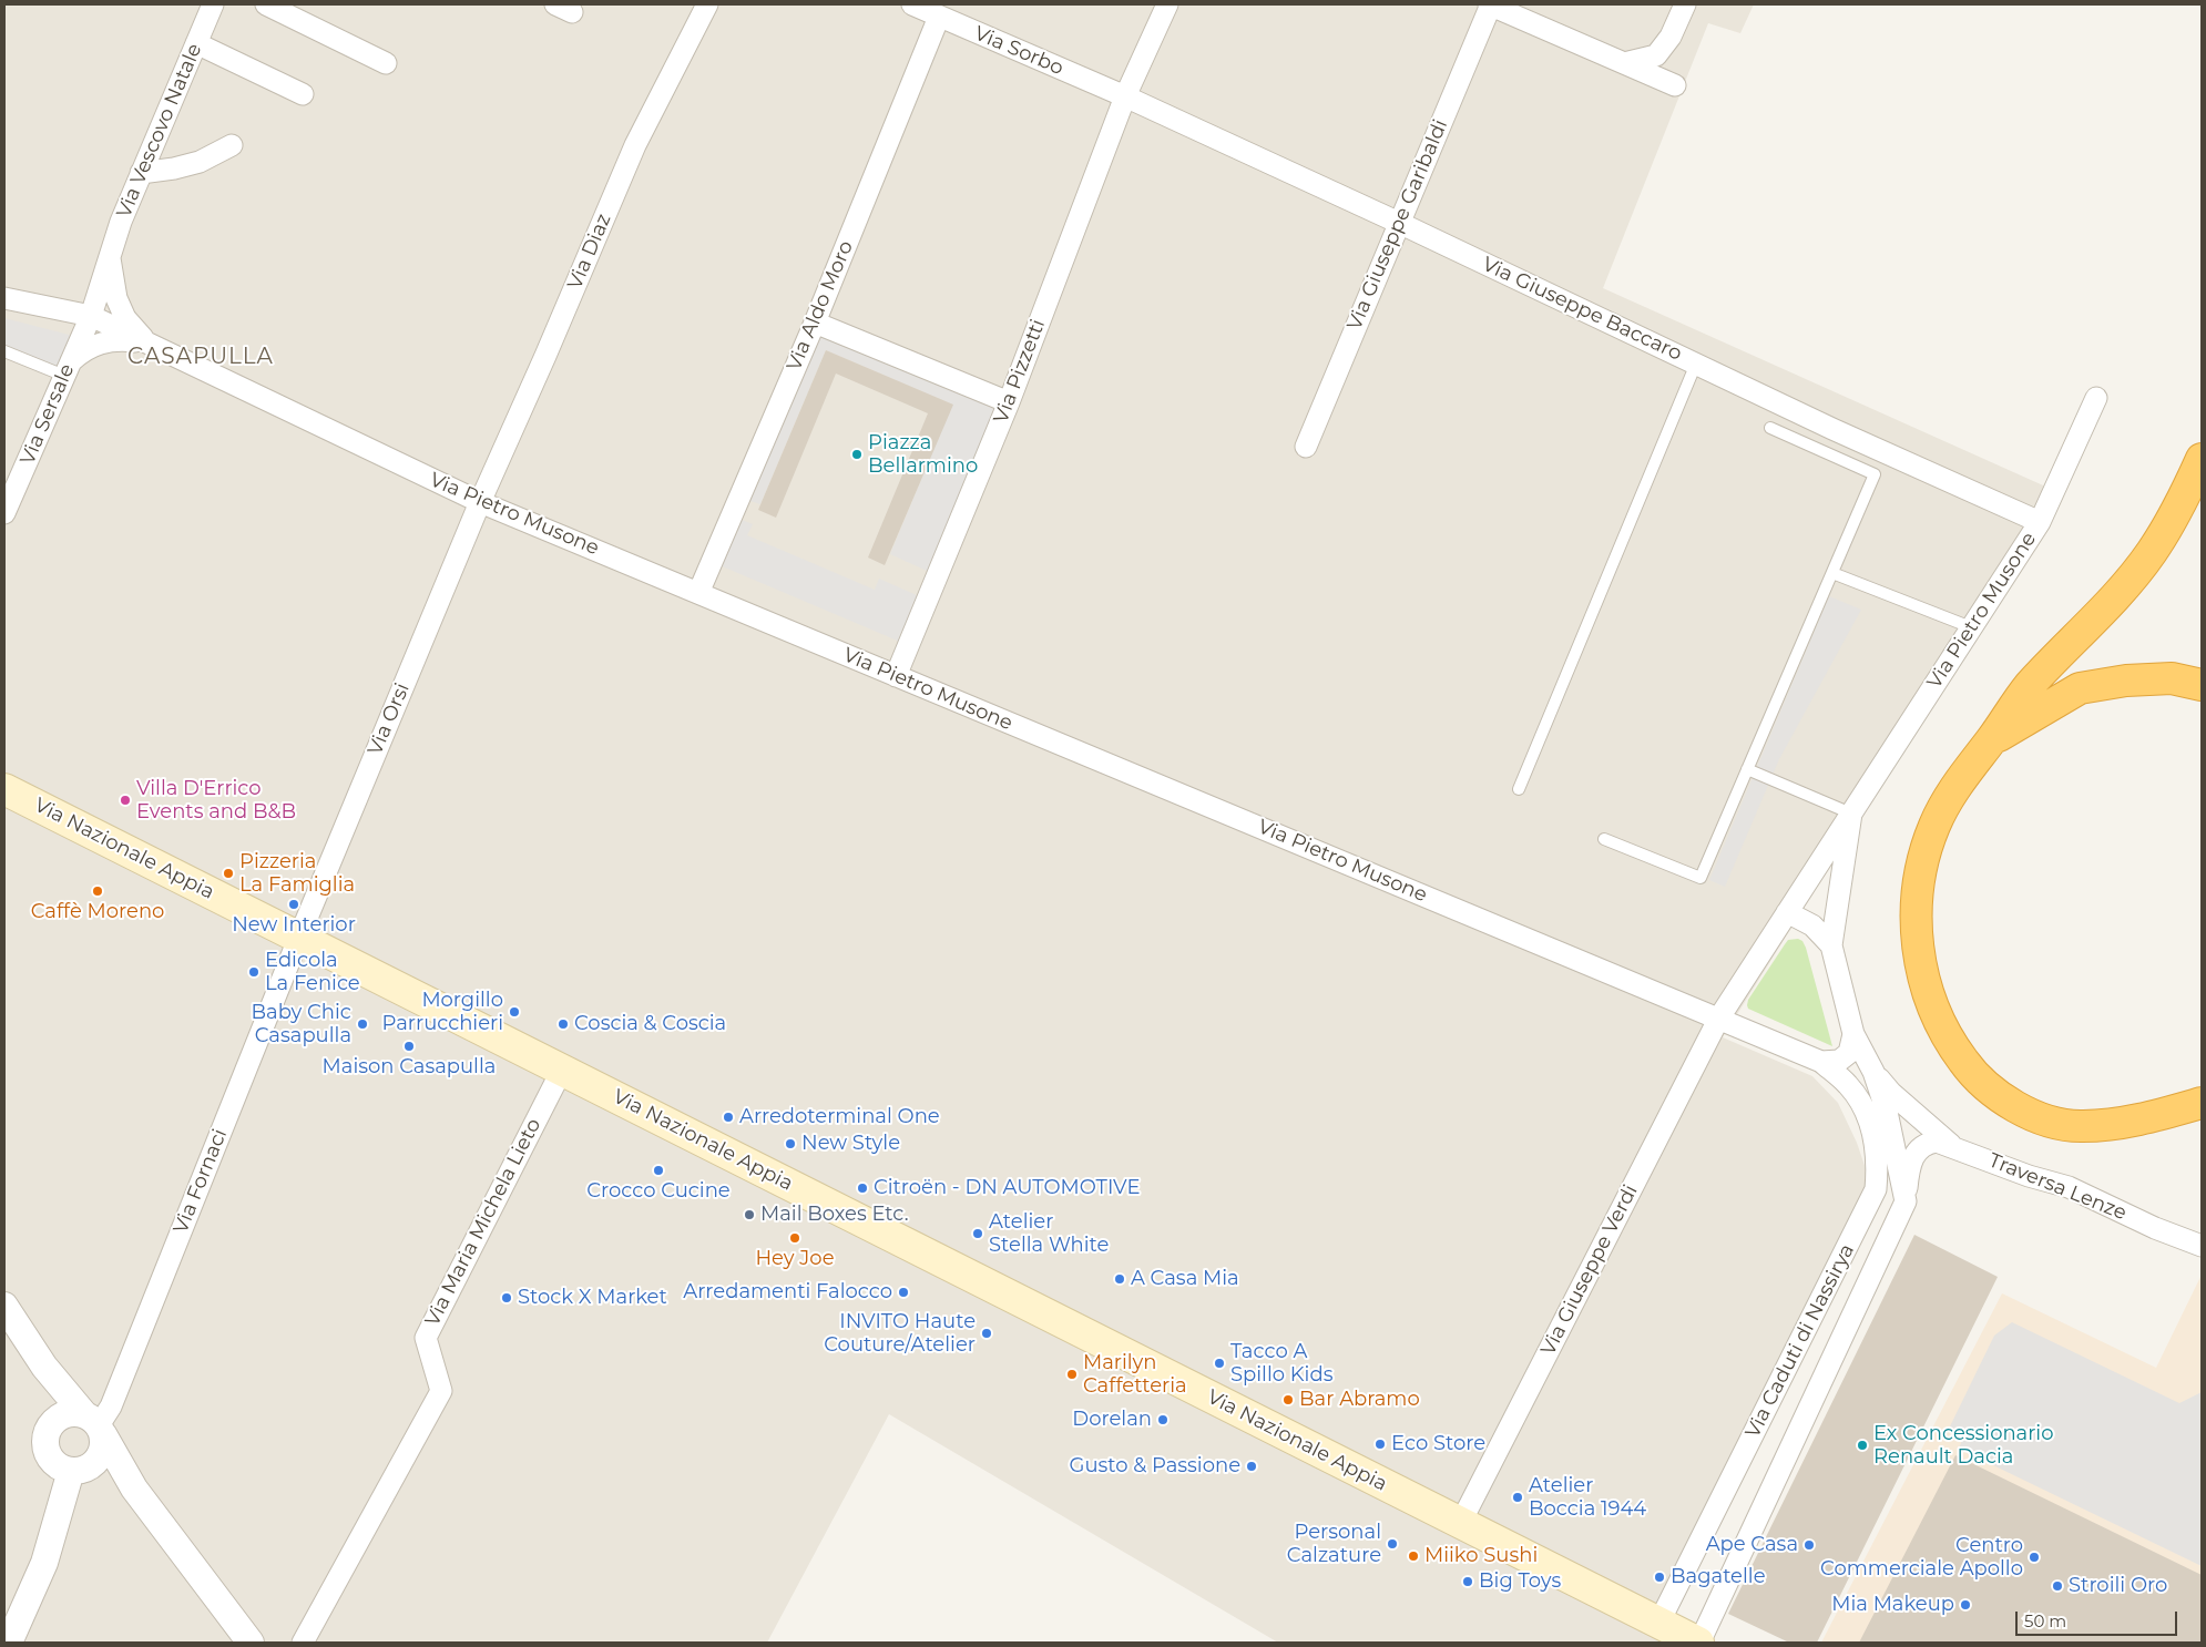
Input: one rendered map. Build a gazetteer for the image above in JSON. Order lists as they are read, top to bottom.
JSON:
{
  "streets": {
    "main road": ["Via Nazionale Appia"],
    "street": [
      "Via Sorbo",
      "Via Vescovo Natale",
      "Via Giuseppe Garibaldi",
      "Via Diaz",
      "Via Aldo Moro",
      "Via Giuseppe Baccaro",
      "Via Pizzetti",
      "Via Sersale",
      "Via Pietro Musone",
      "Via Orsi",
      "Via Fornaci",
      "Traversa Lenze",
      "Via Maria Michela Lieto",
      "Via Giuseppe Verdi",
      "Via Caduti di Nassirya"
    ]
  },
  "crossings": [
    ["Via Sorbo", "Via Aldo Moro"],
    ["Via Sorbo", "Via Giuseppe Baccaro"],
    ["Via Sorbo", "Via Pizzetti"],
    ["Via Vescovo Natale", "Via Sersale"],
    ["Via Vescovo Natale", "Via Pietro Musone"],
    ["Via Giuseppe Garibaldi", "Via Giuseppe Baccaro"],
    ["Via Diaz", "Via Pietro Musone"],
    ["Via Diaz", "Via Orsi"],
    ["Via Aldo Moro", "Via Pietro Musone"],
    ["Via Giuseppe Baccaro", "Via Pizzetti"],
    ["Via Giuseppe Baccaro", "Via Pietro Musone"],
    ["Via Pizzetti", "Via Pietro Musone"],
    ["Via Sersale", "Via Pietro Musone"],
    ["Via Pietro Musone", "Via Orsi"],
    ["Via Pietro Musone", "Via Giuseppe Verdi"],
    ["Via Pietro Musone", "Via Caduti di Nassirya"],
    ["Via Orsi", "Via Nazionale Appia"],
    ["Via Orsi", "Via Fornaci"],
    ["Via Nazionale Appia", "Via Fornaci"],
    ["Via Nazionale Appia", "Via Maria Michela Lieto"],
    ["Via Nazionale Appia", "Via Giuseppe Verdi"],
    ["Via Nazionale Appia", "Via Caduti di Nassirya"],
    ["Traversa Lenze", "Via Caduti di Nassirya"]
  ],
  "districts": ["CASAPULLA"],
  "places": [
    "Piazza Bellarmino",
    "Villa D'Errico Events and B&B",
    "Pizzeria La Famiglia",
    "Caffè Moreno",
    "New Interior",
    "Edicola La Fenice",
    "Morgillo Parrucchieri",
    "Baby Chic Casapulla",
    "Coscia & Coscia",
    "Maison Casapulla",
    "Arredoterminal One",
    "New Style",
    "Crocco Cucine",
    "Citroën - DN AUTOMOTIVE",
    "Mail Boxes Etc.",
    "Atelier Stella White",
    "Hey Joe",
    "A Casa Mia",
    "Arredamenti Falocco",
    "Stock X Market",
    "INVITO Haute Couture/Atelier",
    "Tacco A Spillo Kids",
    "Marilyn Caffetteria",
    "Bar Abramo",
    "Dorelan",
    "Eco Store",
    "Ex Concessionario Renault Dacia",
    "Gusto & Passione",
    "Atelier Boccia 1944",
    "Personal Calzature",
    "Ape Casa",
    "Miiko Sushi",
    "Centro Commerciale Apollo",
    "Bagatelle",
    "Big Toys",
    "Stroili Oro",
    "Mia Makeup"
  ],
  "scale_bar": "50 m"
}
